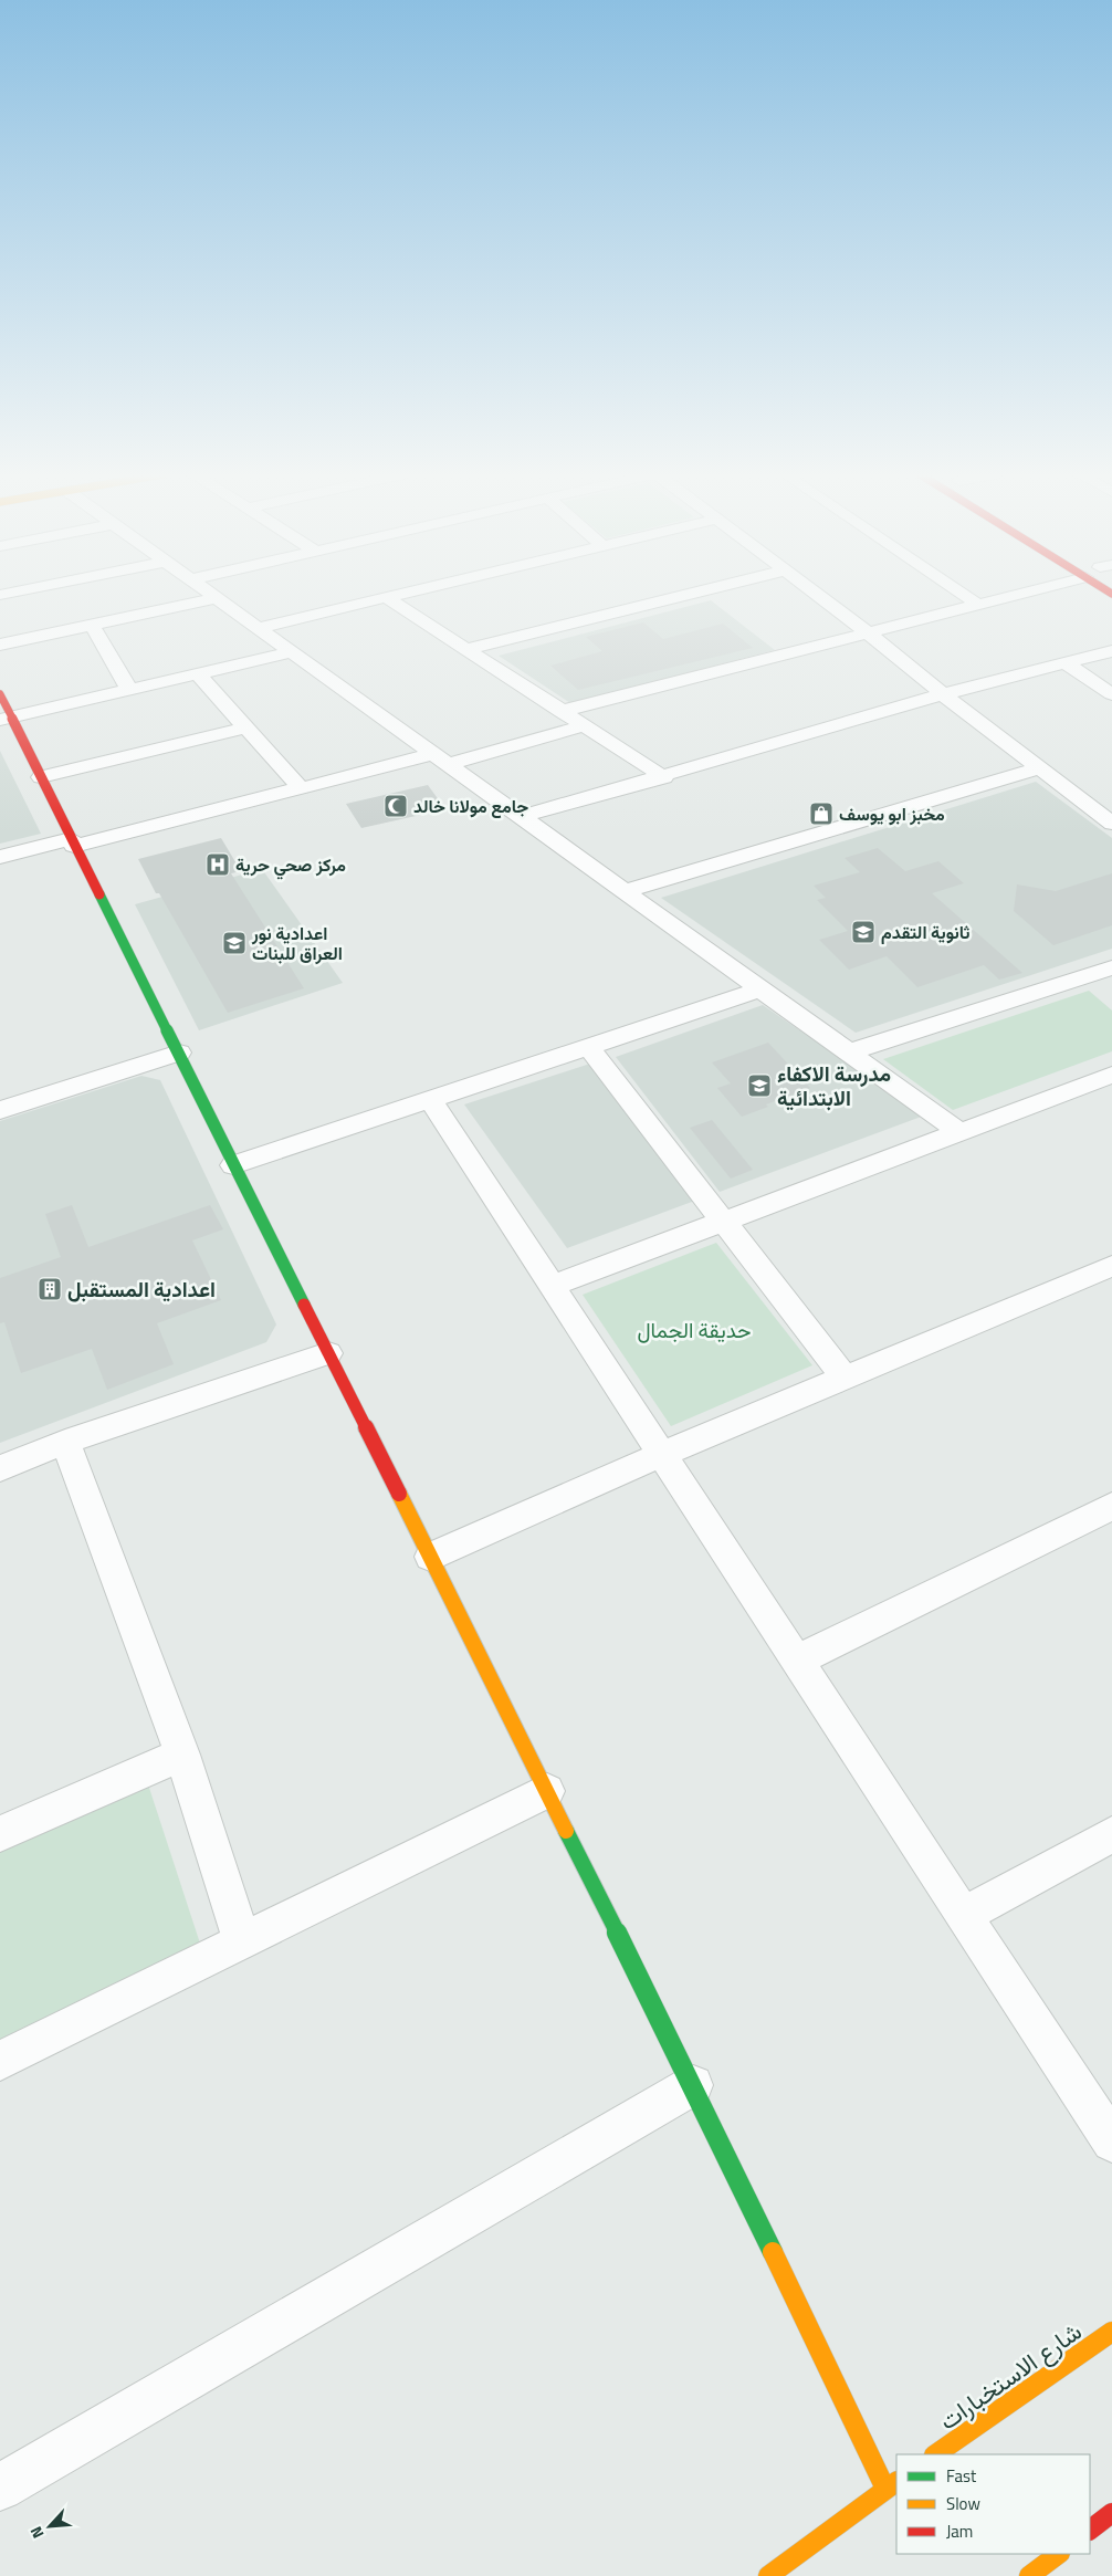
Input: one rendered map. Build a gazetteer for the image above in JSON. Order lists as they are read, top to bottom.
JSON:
{
  "streets": {
    "street": ["شارع الاستخبارات"]
  },
  "parks": ["حديقة الجمال"],
  "places": {
    "mosque": ["جامع مولانا خالد"],
    "shop": ["مخبز ابو يوسف"],
    "hospital": ["مركز صحي حرية"],
    "school or university": ["ثانوية التقدم", "اعدادية نور العراق للبنات", "مدرسة الاكفاء الابتدائية"],
    "building": ["اعدادية المستقبل"]
  },
  "legend": ["Fast", "Slow", "Jam"],
  "north": "bottom left"
}
